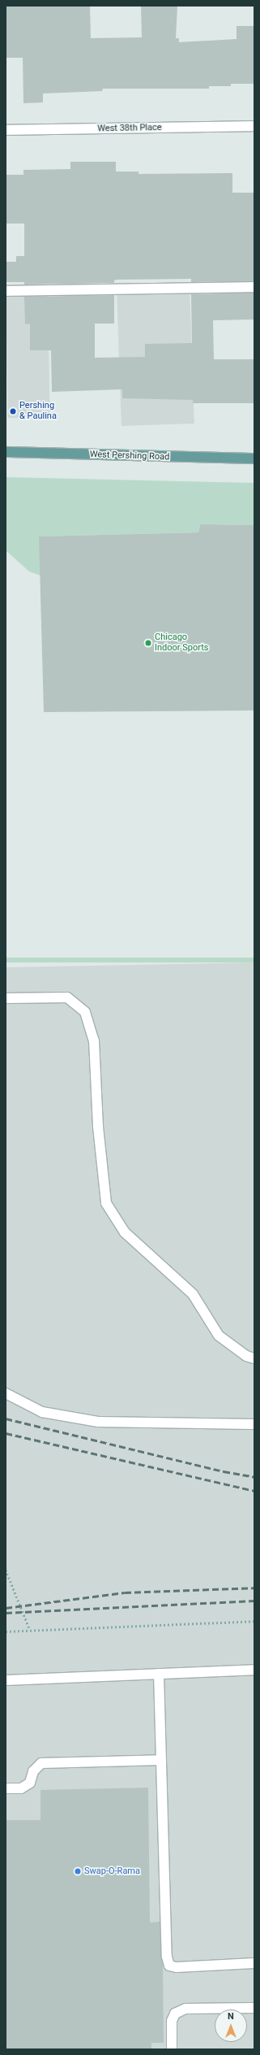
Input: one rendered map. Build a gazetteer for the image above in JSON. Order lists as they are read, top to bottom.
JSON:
{
  "streets": {
    "main road": ["West Pershing Road"],
    "street": ["West 38th Place"]
  },
  "places": ["Pershing & Paulina", "Chicago Indoor Sports", "Swap-O-Rama"],
  "north": "top"
}
